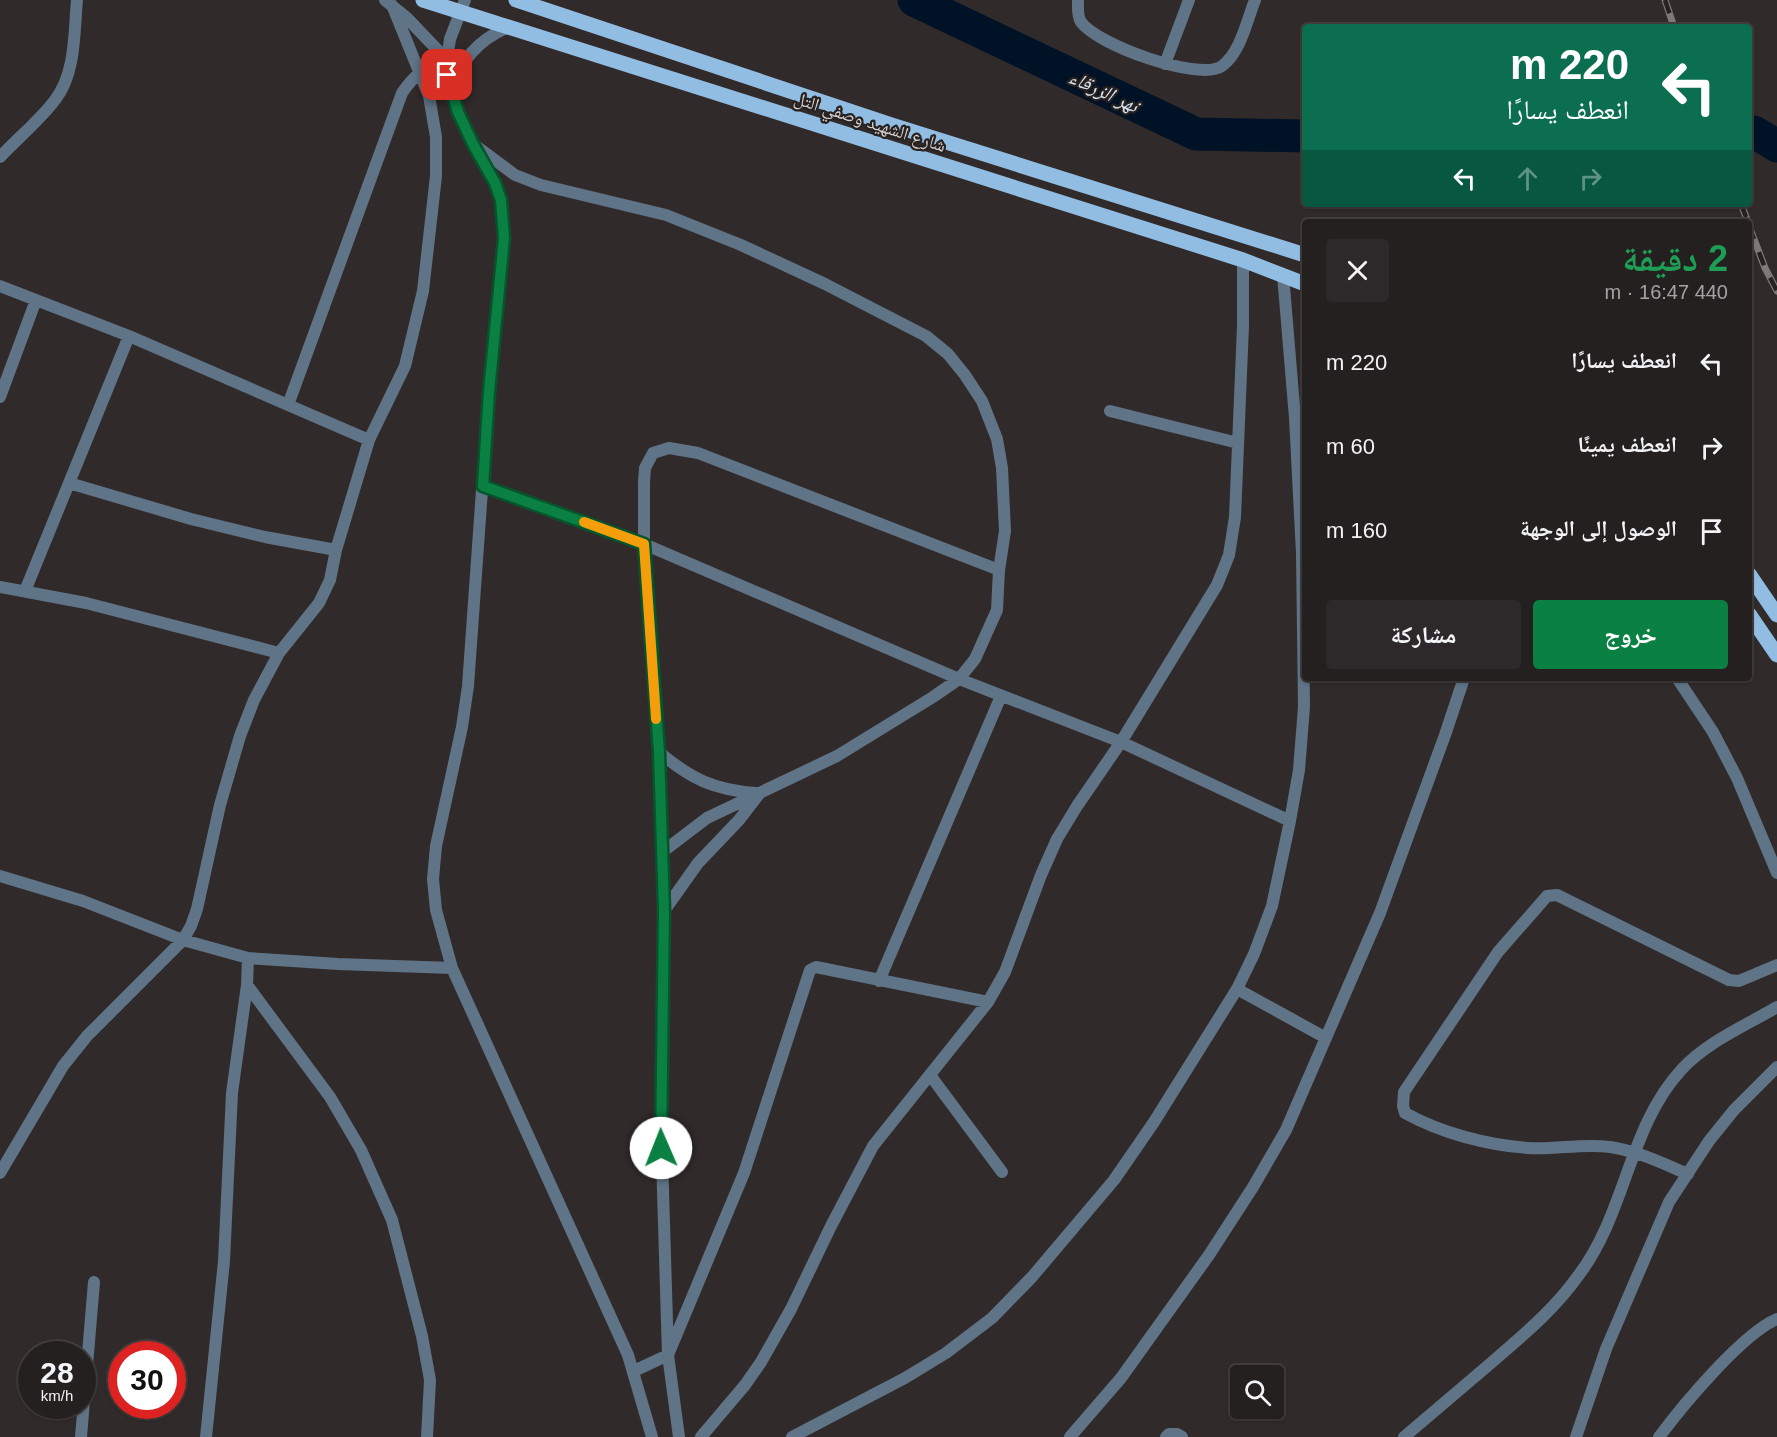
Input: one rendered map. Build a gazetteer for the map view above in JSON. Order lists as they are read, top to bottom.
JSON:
{
  "streets": {
    "main road": ["شارع الشهيد وصفي التل"]
  },
  "water": ["نهر الزرقاء"],
  "page": {
    "turn": ["220 m", "انعطف يسارًا"],
    "heading": ["2 دقيقة", "440 m · 16:47"],
    "list": [
      {
        "name": "انعطف يسارًا",
        "value": "220 m"
      },
      {
        "name": "انعطف يمينًا",
        "value": "60 m"
      },
      {
        "name": "الوصول إلى الوجهة",
        "value": "160 m"
      }
    ],
    "buttons": ["خروج", "مشاركة"],
    "speed": "28 km/h",
    "limit": "30"
  }
}
